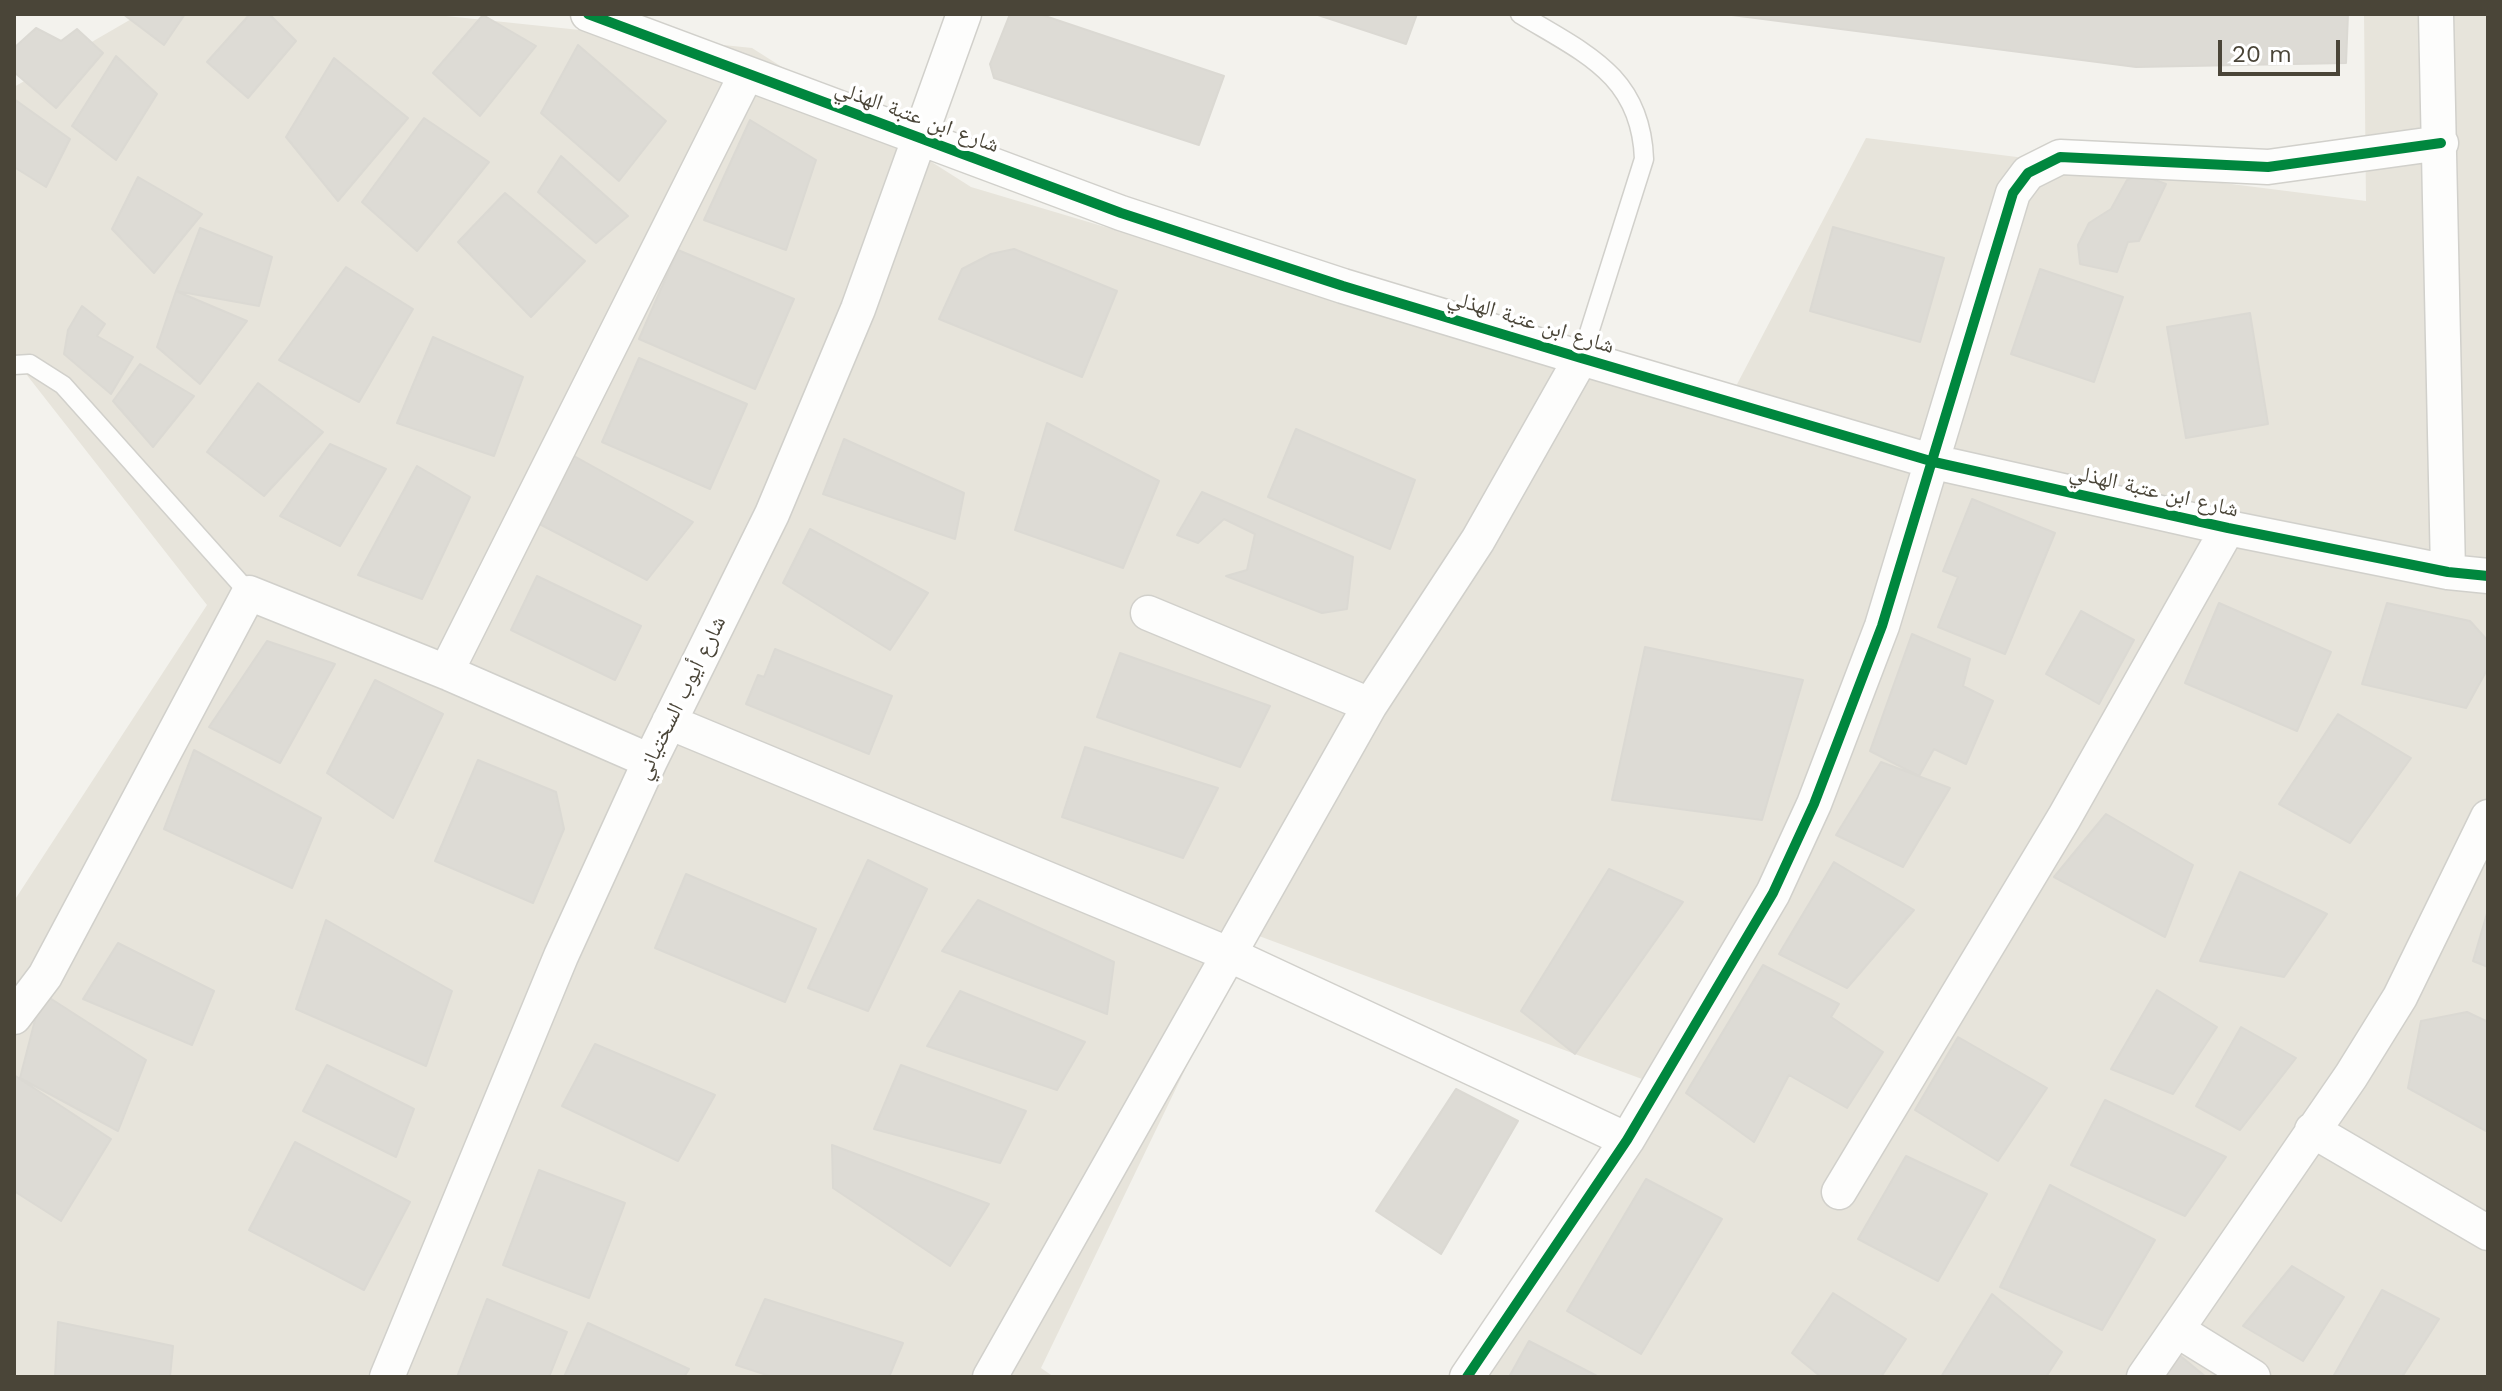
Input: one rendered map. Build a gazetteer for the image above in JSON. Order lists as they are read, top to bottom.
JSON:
{
  "streets": {
    "street": ["شارع ابن عتبة الهذلي", "شارع أيوب السختياني"]
  },
  "crossings": [
    ["شارع ابن عتبة الهذلي", "شارع أيوب السختياني"]
  ],
  "scale_bar": "20 m"
}
